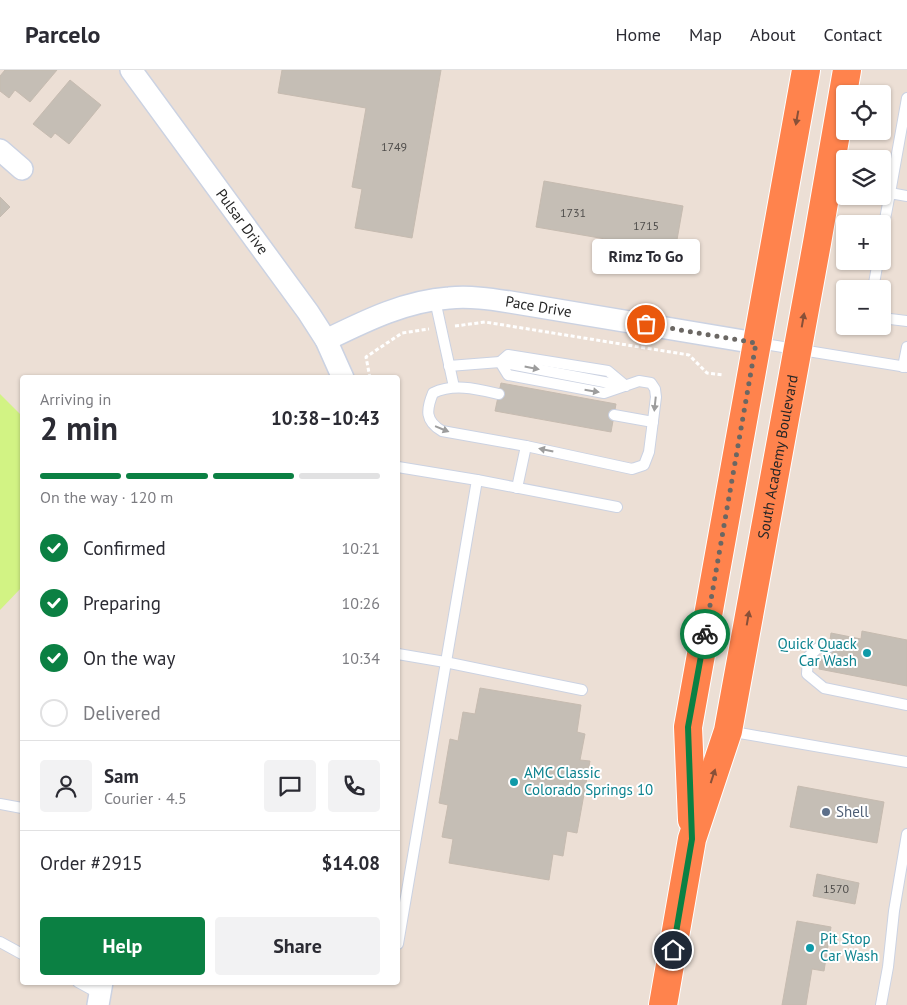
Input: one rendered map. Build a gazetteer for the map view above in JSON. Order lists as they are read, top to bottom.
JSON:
{
  "streets": {
    "highway": ["South Academy Boulevard"],
    "street": ["Pulsar Drive", "Pace Drive"]
  },
  "crossings": [
    ["Pulsar Drive", "Pace Drive"],
    ["Pace Drive", "South Academy Boulevard"]
  ],
  "places": [
    "Rimz To Go",
    "Quick Quack Car Wash",
    "AMC Classic Colorado Springs 10",
    "Shell",
    "Pit Stop Car Wash"
  ],
  "house_numbers": [
    "1749",
    "1731",
    "1715",
    "1570"
  ],
  "page": {
    "header": "Parcelo",
    "nav": [
      "Home",
      "Map",
      "About",
      "Contact"
    ],
    "map_buttons": ["+", "−"],
    "bubble": "Rimz To Go",
    "heading": ["2 min", "Arriving in", "10:38–10:43"],
    "panel": [
      "Sam",
      "Courier · 4.5",
      "Order #2915",
      "$14.08"
    ],
    "bar": "On the way · 120 m",
    "list": [
      ["Confirmed", "10:21"],
      ["Preparing", "10:26"],
      ["On the way", "10:34"],
      "Delivered"
    ],
    "buttons": ["Help", "Share"]
  }
}
